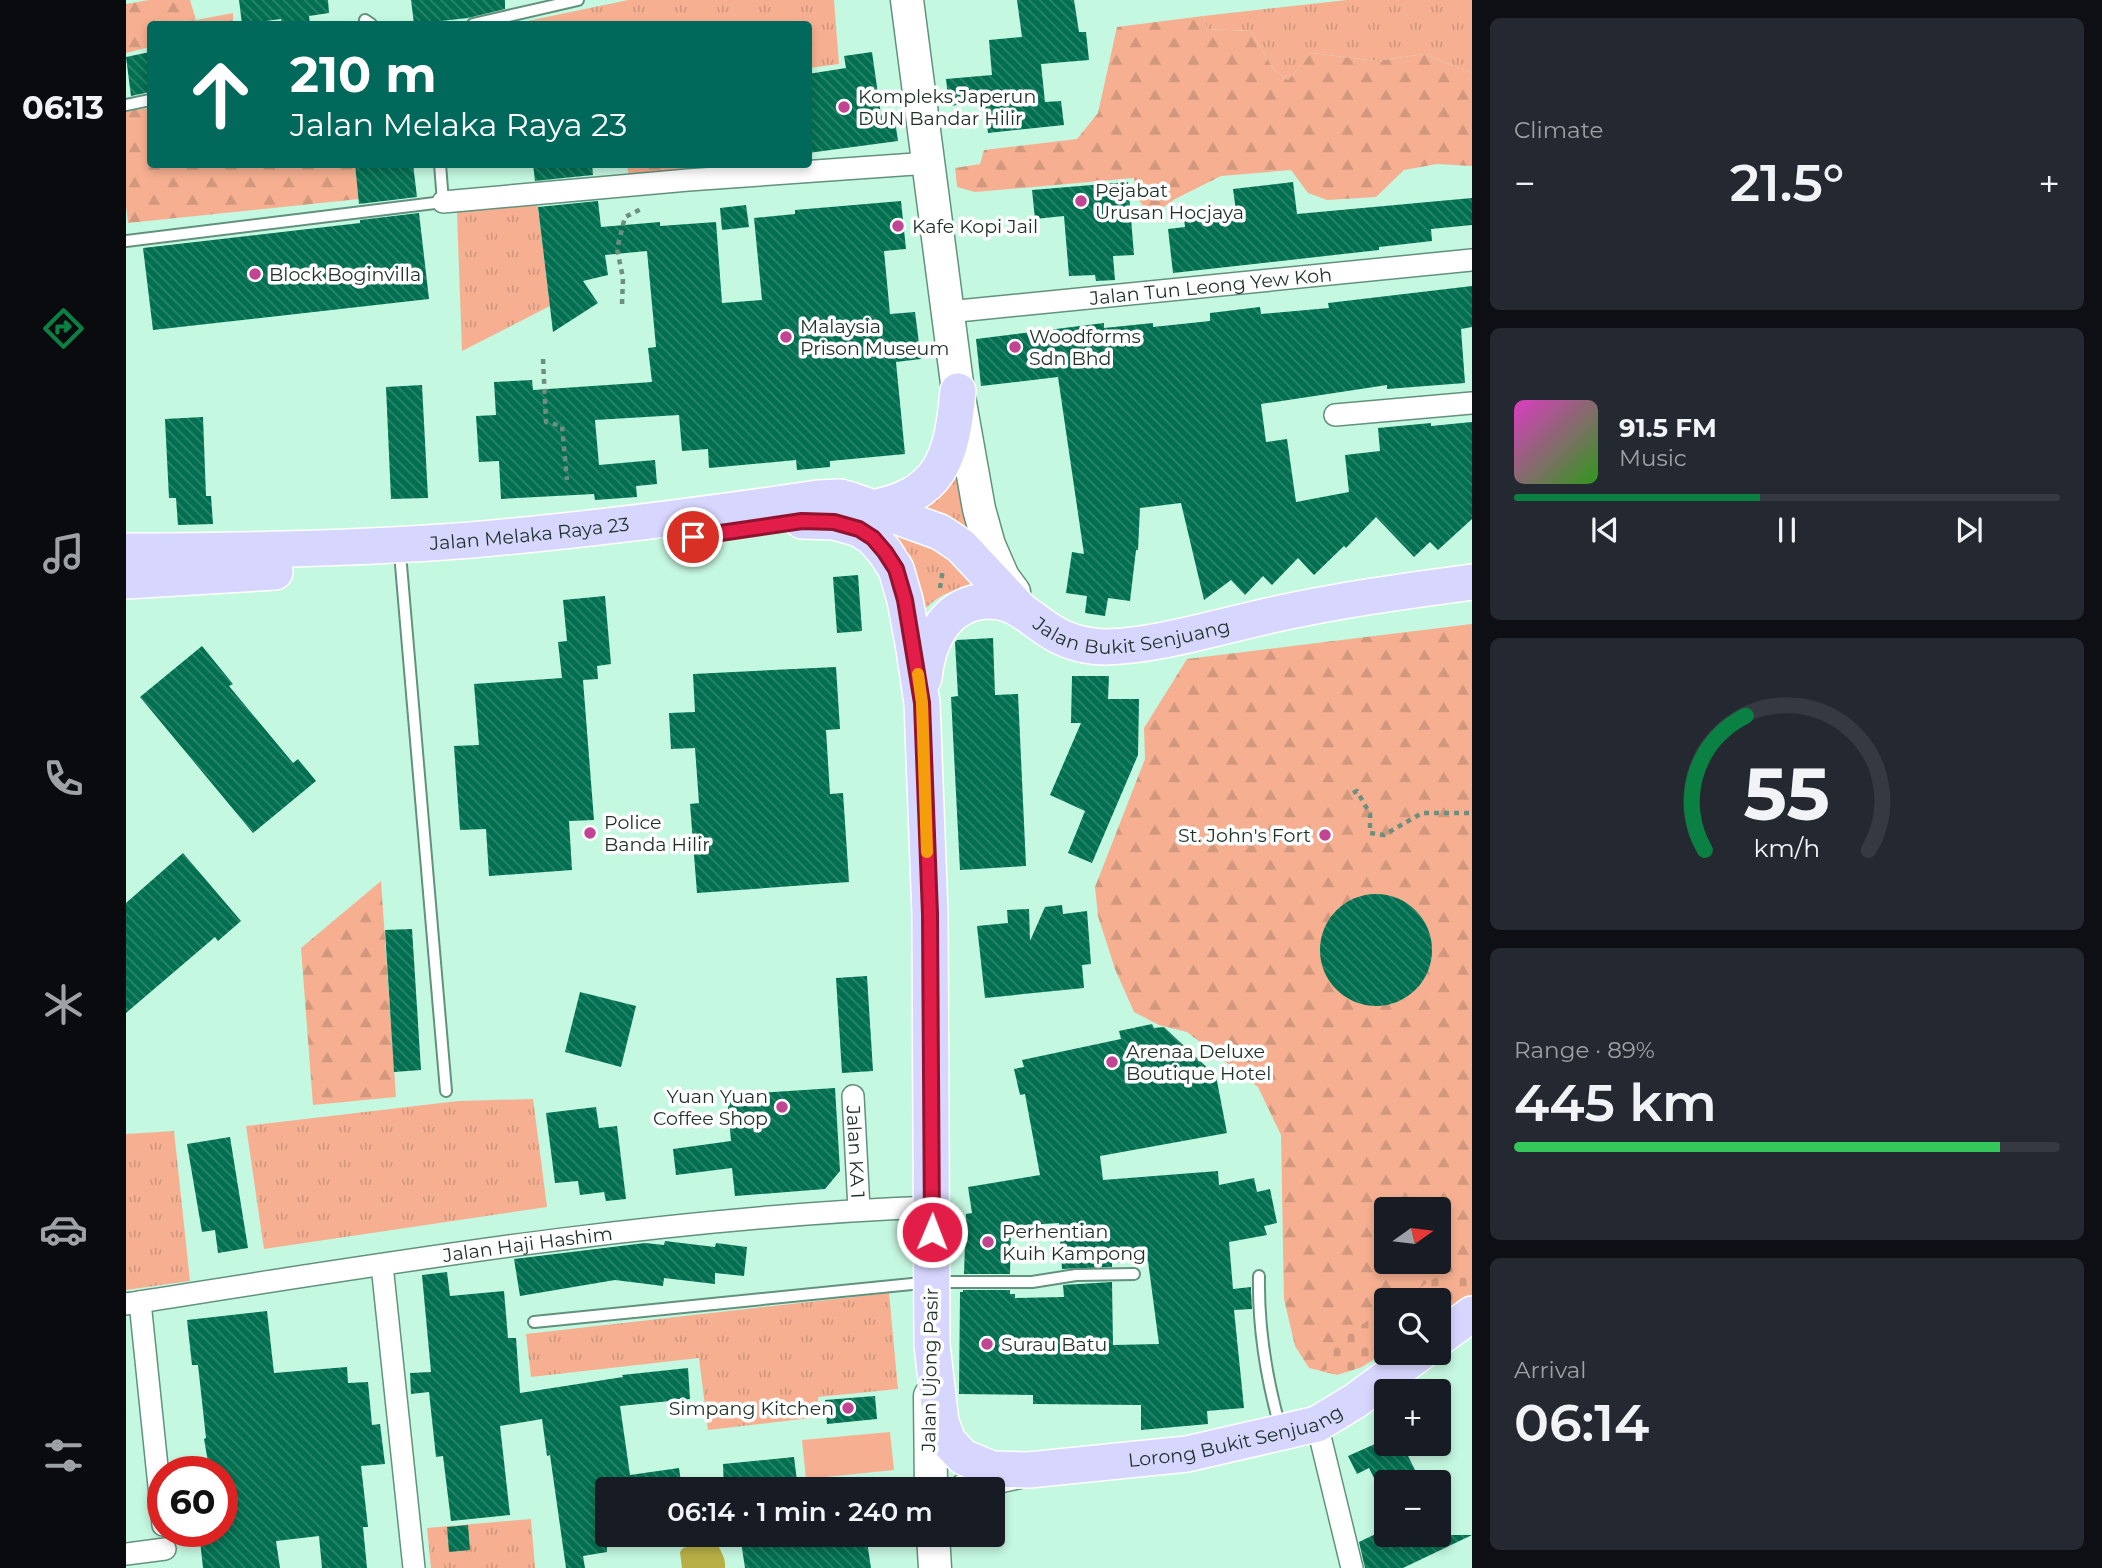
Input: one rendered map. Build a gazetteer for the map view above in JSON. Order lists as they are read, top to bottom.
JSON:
{
  "streets": {
    "main road": [
      "Jalan Melaka Raya 23",
      "Jalan Bukit Senjuang",
      "Jalan Ujong Pasir",
      "Lorong Bukit Senjuang"
    ],
    "street": ["Jalan Tun Leong Yew Koh", "Jalan KA 1", "Jalan Haji Hashim"]
  },
  "crossings": [
    ["Jalan Tun Leong Yew Koh", "Jalan Bukit Senjuang"],
    ["Jalan Melaka Raya 23", "Jalan Bukit Senjuang"],
    ["Jalan Melaka Raya 23", "Jalan Ujong Pasir"],
    ["Jalan KA 1", "Jalan Haji Hashim"],
    ["Jalan Haji Hashim", "Jalan Ujong Pasir"],
    ["Jalan Ujong Pasir", "Lorong Bukit Senjuang"]
  ],
  "places": [
    "Kompleks Japerun DUN Bandar Hilir",
    "Pejabat Urusan Hocjaya",
    "Kafe Kopi Jail",
    "Block Boginvilla",
    "Malaysia Prison Museum",
    "Woodforms Sdn Bhd",
    "Police Banda Hilir",
    "St. John's Fort",
    "Arenaa Deluxe Boutique Hotel",
    "Yuan Yuan Coffee Shop",
    "Perhentian Kuih Kampong",
    "Surau Batu",
    "Simpang Kitchen"
  ],
  "north": "right",
  "page": {
    "tabs": "06:13",
    "tile": [
      "Climate",
      ["Range · 89%", "445 km"],
      ["Arrival", "06:14"]
    ],
    "turn": ["210 m", "Jalan Melaka Raya 23"],
    "heat": ["−", "21.5°", "+"],
    "song": ["91.5 FM", "Music"],
    "map_buttons": ["+", "−"],
    "limit": "60",
    "trip": "06:14 · 1 min · 240 m",
    "gauge": ["55", "km/h"]
  }
}
